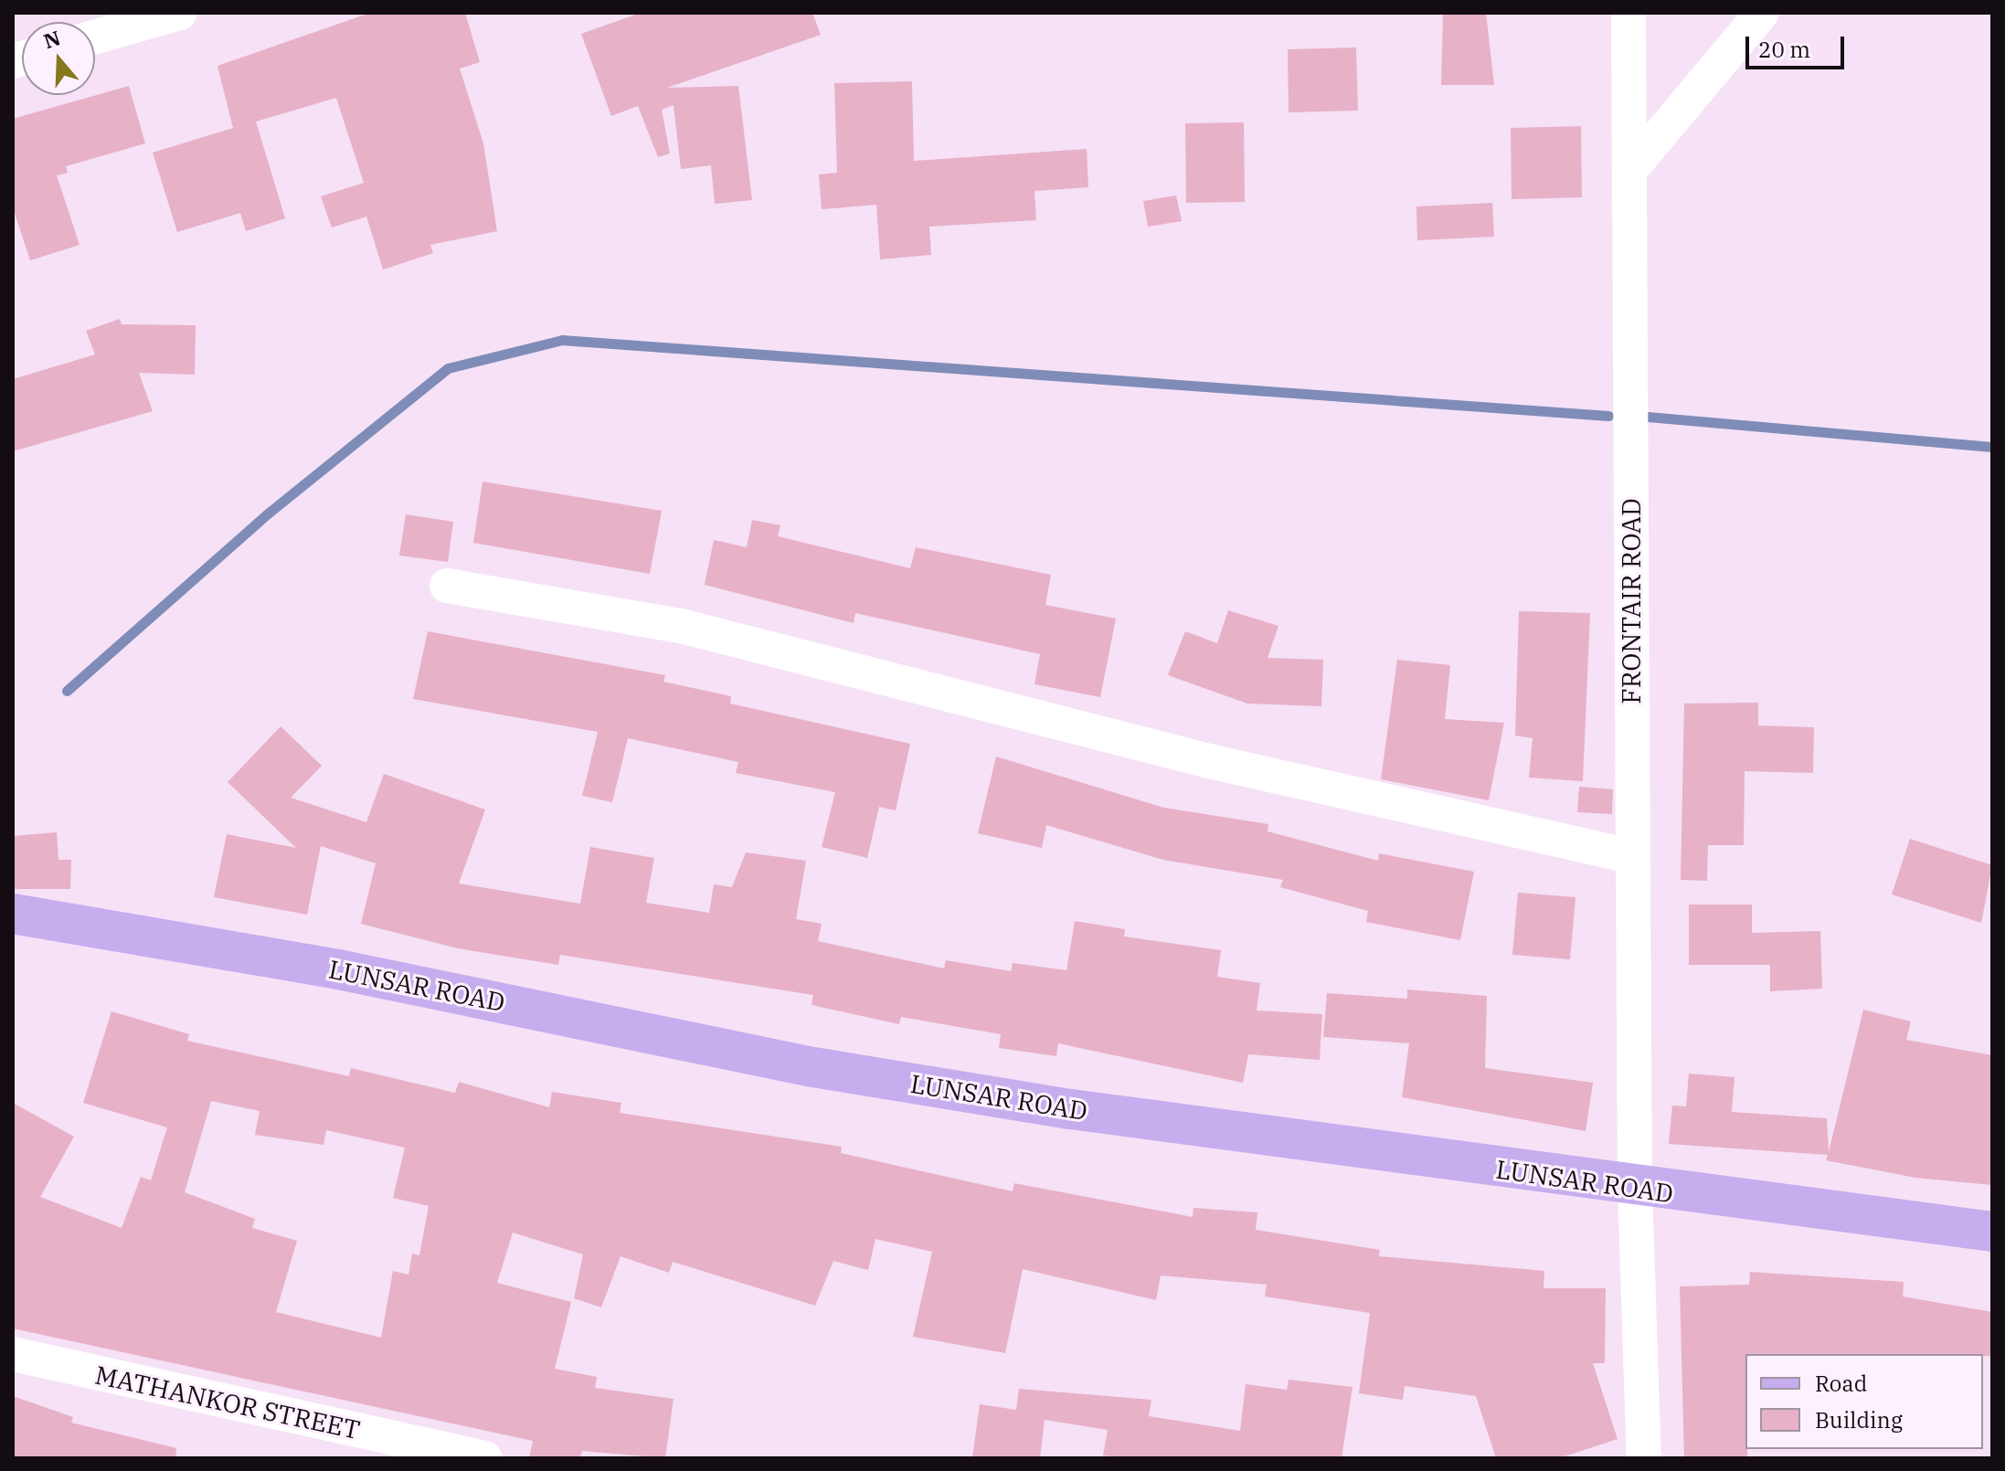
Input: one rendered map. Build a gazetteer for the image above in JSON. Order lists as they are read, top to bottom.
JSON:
{
  "streets": {
    "main road": ["LUNSAR ROAD"],
    "street": ["FRONTAIR ROAD", "MATHANKOR STREET"]
  },
  "crossings": [
    ["FRONTAIR ROAD", "LUNSAR ROAD"]
  ],
  "legend": ["Road", "Building"],
  "scale_bar": "20 m",
  "north": "top"
}
